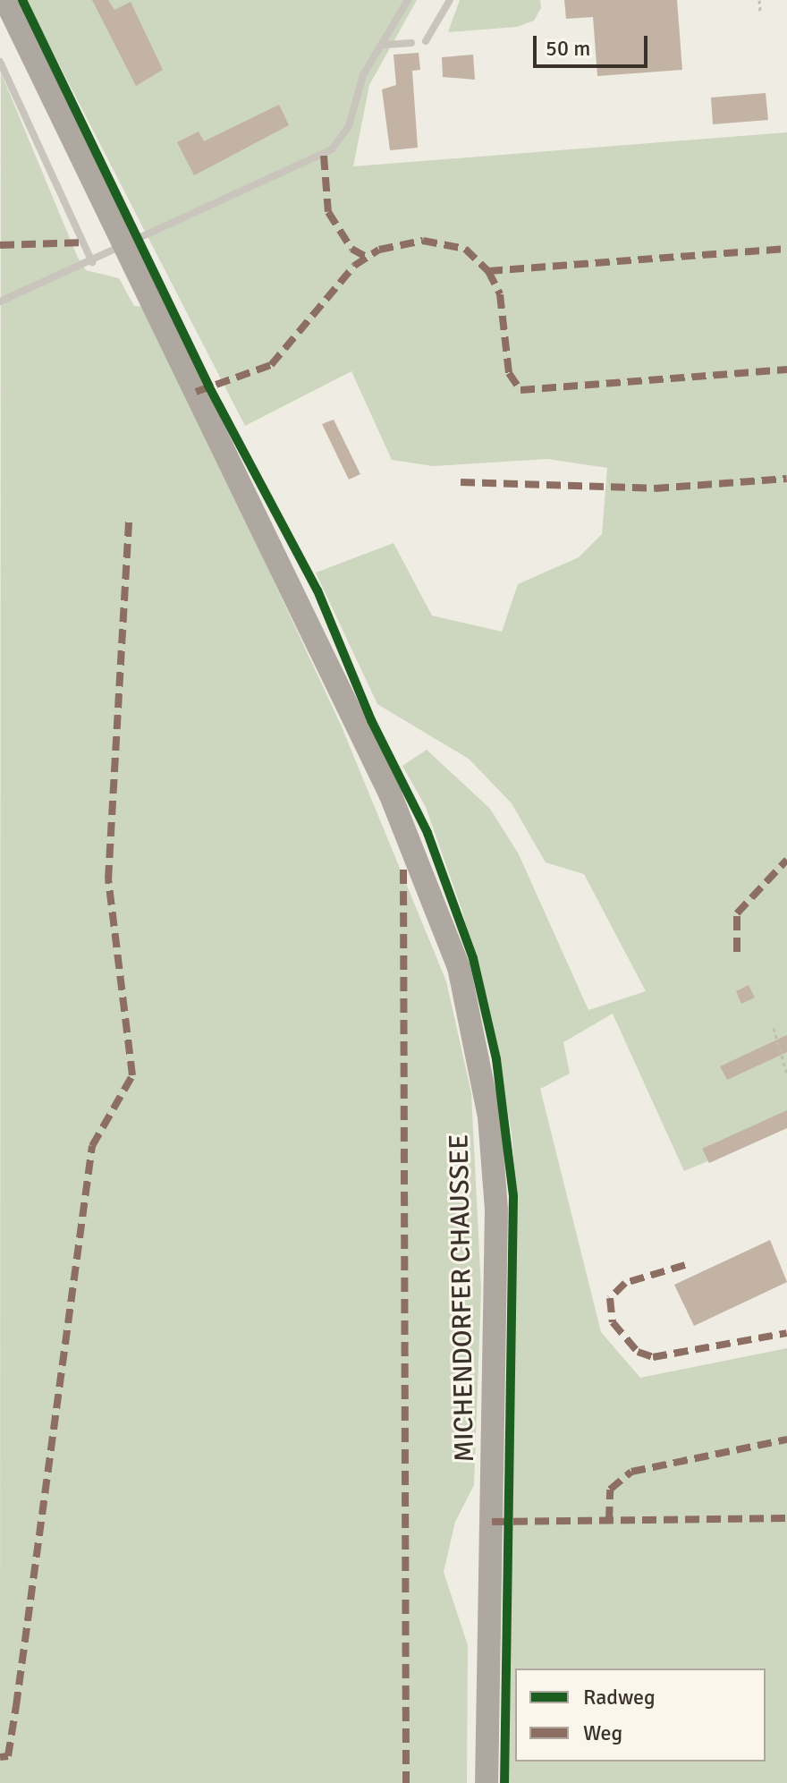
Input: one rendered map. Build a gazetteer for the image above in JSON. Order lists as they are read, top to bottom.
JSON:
{
  "streets": {
    "main road": ["MICHENDORFER CHAUSSEE"]
  },
  "legend": ["Radweg", "Weg"],
  "scale_bar": "50 m"
}
